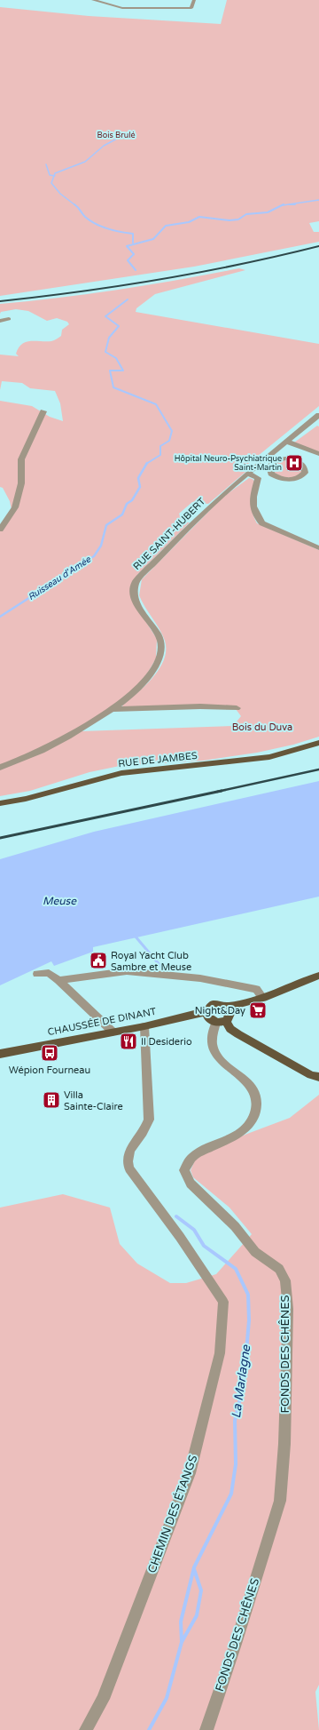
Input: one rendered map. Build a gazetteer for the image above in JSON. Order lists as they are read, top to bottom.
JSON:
{
  "streets": {
    "main road": ["RUE DE JAMBES", "CHAUSSÉE DE DINANT"],
    "street": ["RUE SAINT-HUBERT", "FONDS DES CHÊNES", "CHEMIN DES ÉTANGS"]
  },
  "crossings": [
    ["CHAUSSÉE DE DINANT", "FONDS DES CHÊNES"],
    ["CHAUSSÉE DE DINANT", "CHEMIN DES ÉTANGS"]
  ],
  "water": ["Ruisseau d'Amée", "Meuse", "La Marlagne"],
  "parks": ["Bois Brulé", "Bois du Duva"],
  "places": {
    "hospital": ["Hôpital Neuro-Psychiatrique Saint-Martin"],
    "public building": ["Royal Yacht Club Sambre et Meuse"],
    "supermarket": ["Night&Day"],
    "restaurant": ["Il Desiderio"],
    "bus stop": ["Wépion Fourneau"],
    "building": ["Villa Sainte-Claire"]
  }
}
